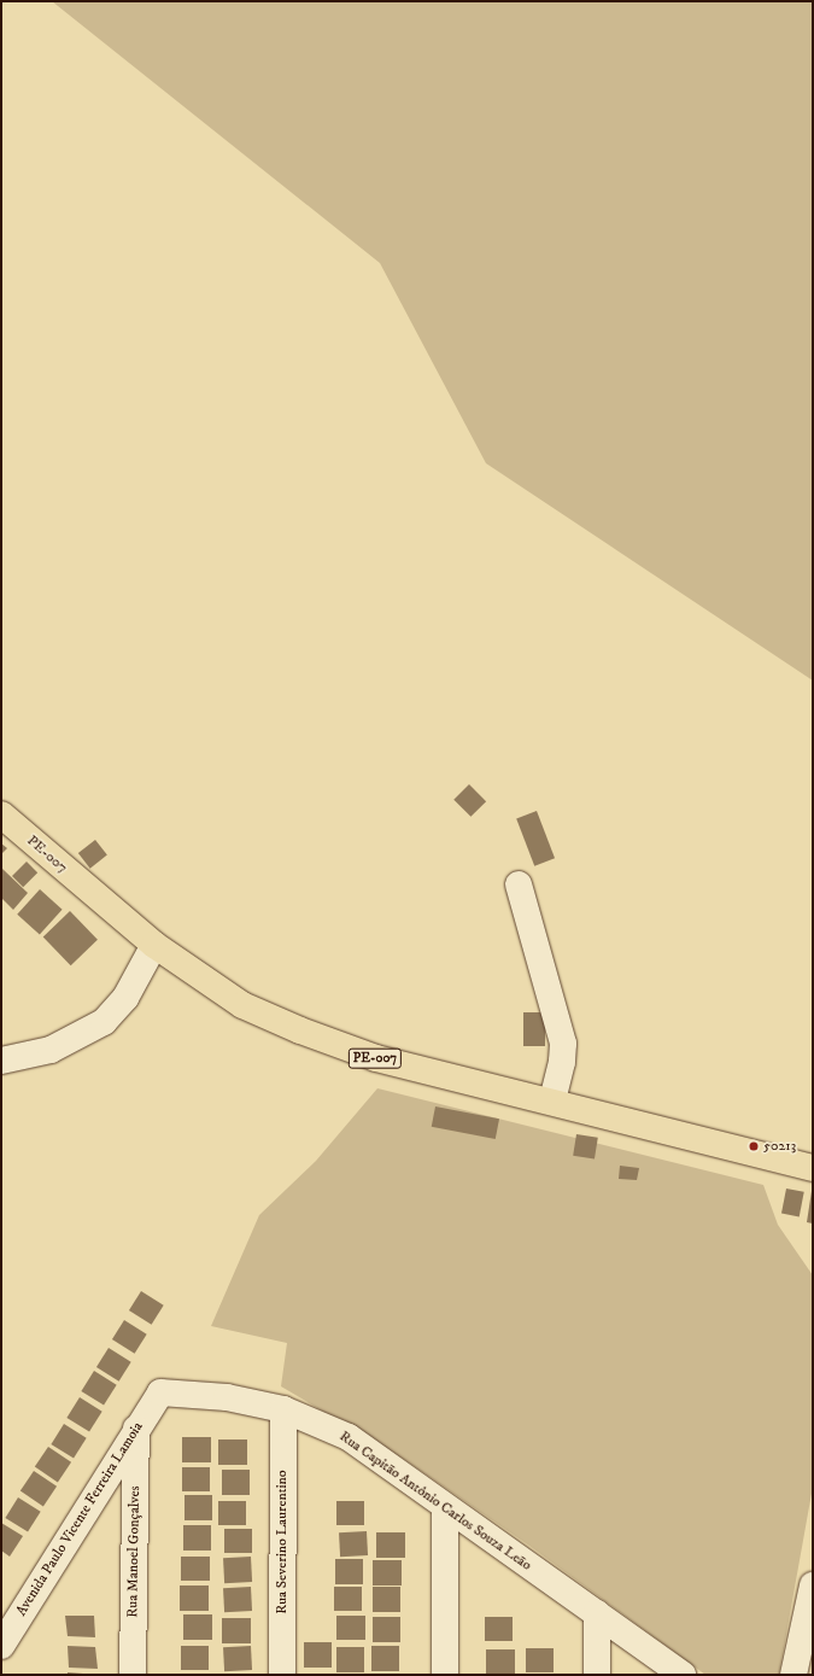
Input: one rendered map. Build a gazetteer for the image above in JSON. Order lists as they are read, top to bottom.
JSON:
{
  "streets": {
    "main road": ["PE-007"],
    "street": [
      "Rua Capitão Antônio Carlos Souza Leão",
      "Avenida Paulo Vicente Ferreira Lamoia",
      "Rua Severino Laurentino",
      "Rua Manoel Gonçalves"
    ]
  },
  "crossings": [
    ["Rua Capitão Antônio Carlos Souza Leão", "Avenida Paulo Vicente Ferreira Lamoia"],
    ["Rua Capitão Antônio Carlos Souza Leão", "Rua Severino Laurentino"],
    ["Avenida Paulo Vicente Ferreira Lamoia", "Rua Manoel Gonçalves"]
  ],
  "places": ["50213"]
}
